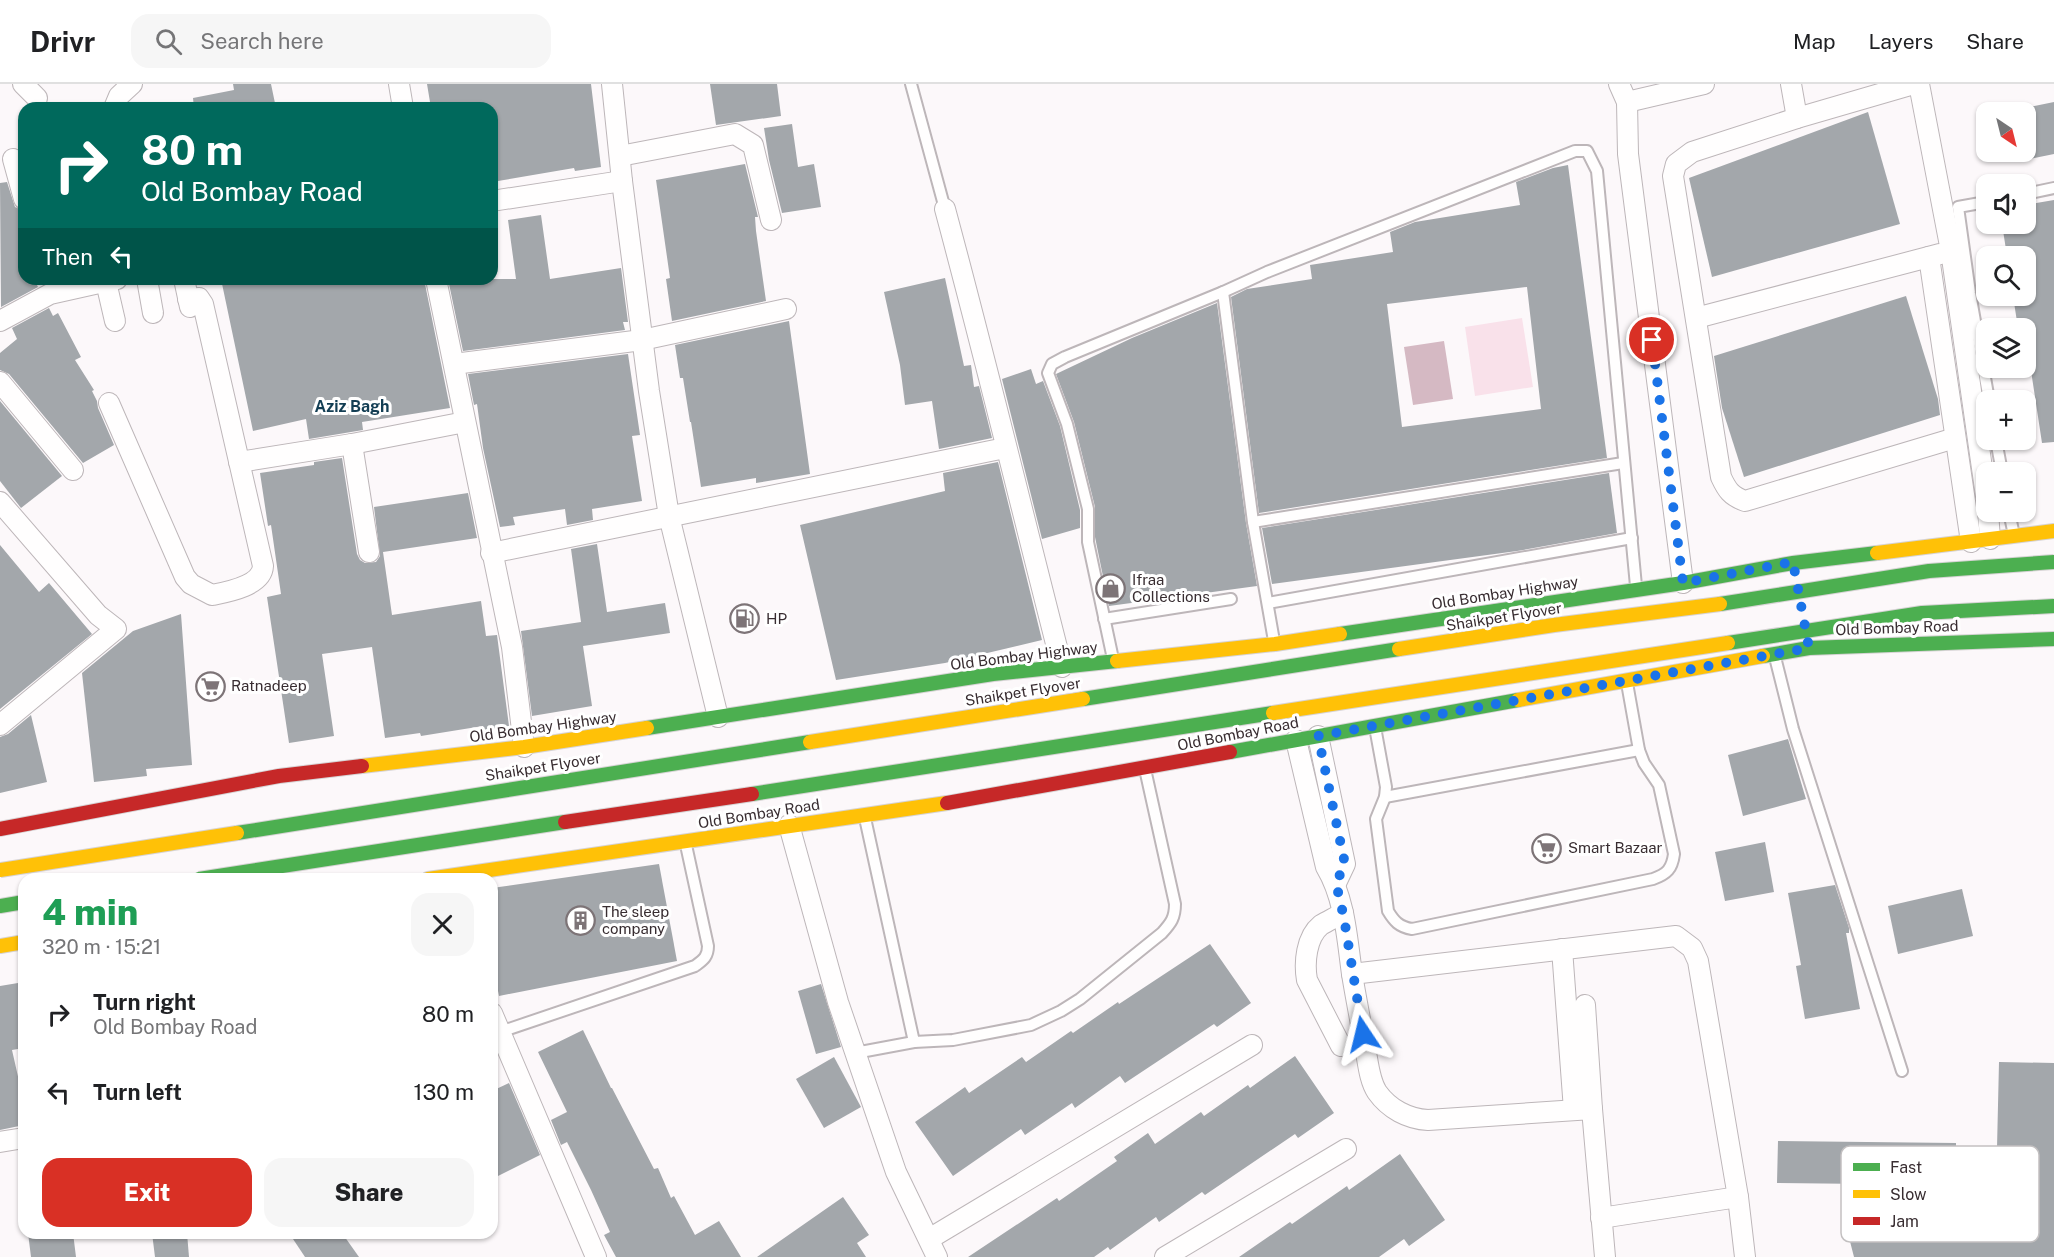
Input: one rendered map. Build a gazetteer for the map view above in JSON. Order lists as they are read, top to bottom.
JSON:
{
  "streets": {
    "main road": ["Old Bombay Highway", "Shaikpet Flyover", "Old Bombay Road"]
  },
  "districts": ["Aziz Bagh"],
  "places": {
    "shop": ["Ifraa Collections"],
    "fuel station": ["HP"],
    "supermarket": ["Ratnadeep", "Smart Bazaar"],
    "building": ["The sleep company"]
  },
  "legend": ["Fast", "Slow", "Jam"],
  "north": "bottom right",
  "page": {
    "header": "Drivr",
    "search": "Search here",
    "nav": ["Map", "Layers", "Share"],
    "map_buttons": ["+", "−"],
    "turn": ["80 m", "Old Bombay Road"],
    "then": "Then",
    "heading": ["4 min", "320 m · 15:21"],
    "list": [
      {
        "name": "Turn right",
        "note": "Old Bombay Road",
        "value": "80 m"
      },
      {
        "name": "Turn left",
        "value": "130 m"
      }
    ],
    "buttons": ["Exit", "Share"]
  }
}
